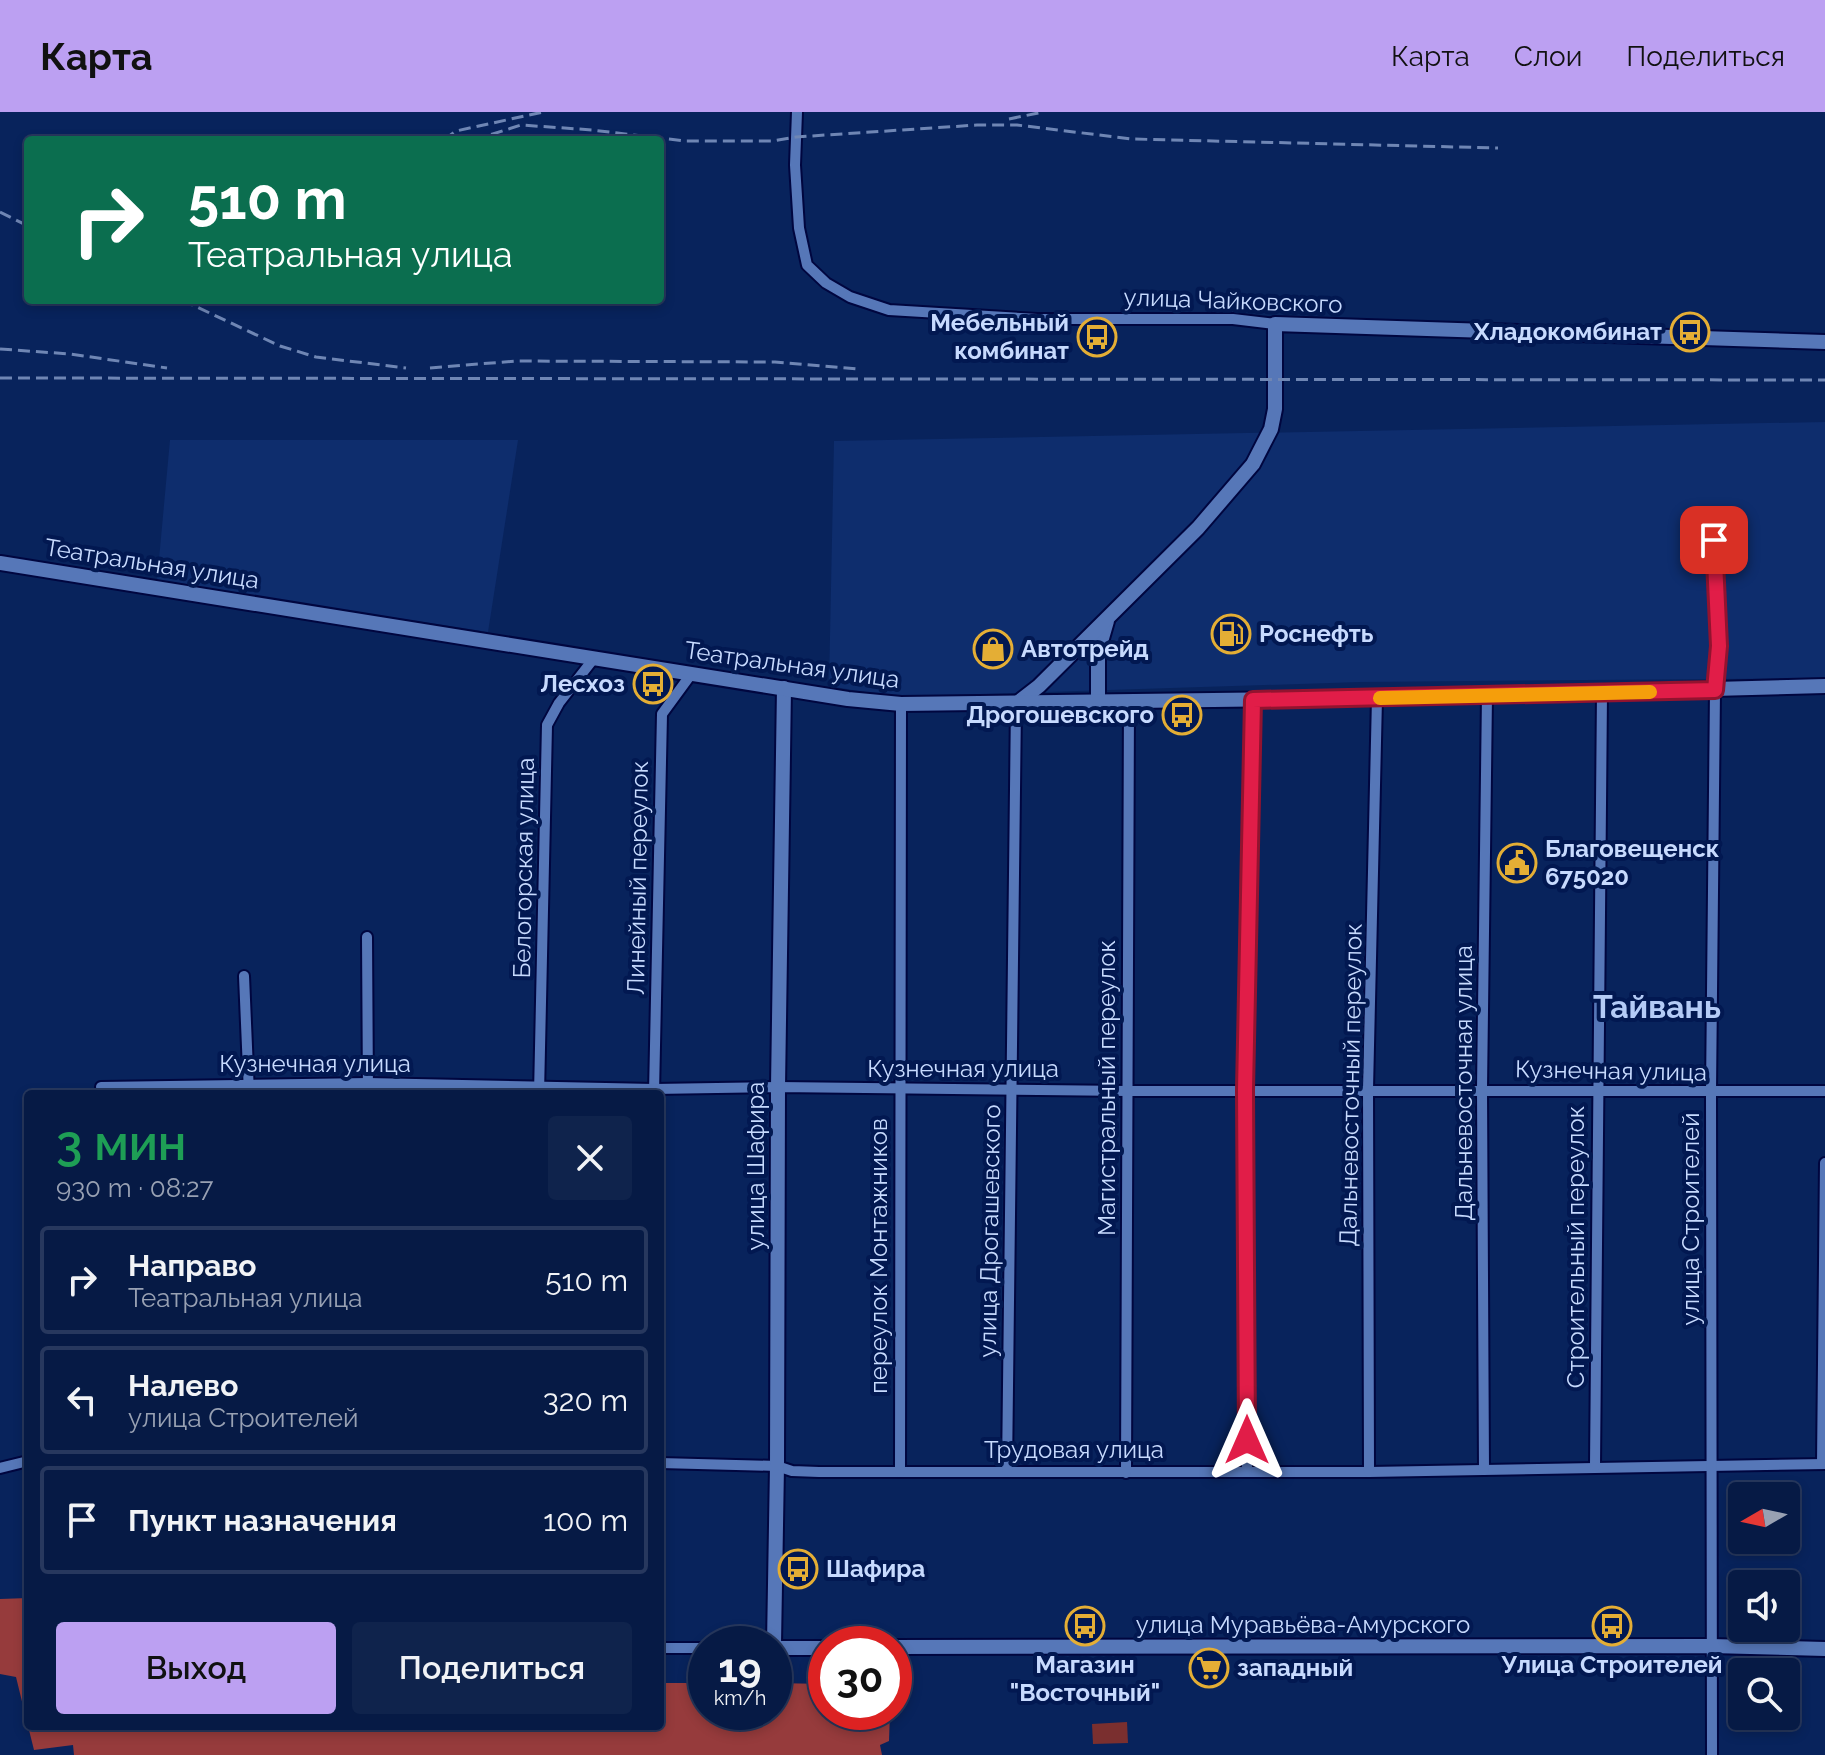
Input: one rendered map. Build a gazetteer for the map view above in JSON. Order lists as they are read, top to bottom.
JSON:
{
  "streets": {
    "street": [
      "улица Чайковского",
      "Театральная улица",
      "Белогорская улица",
      "Линейный переулок",
      "Кузнечная улица",
      "Дальневосточная улица",
      "Дальневосточный переулок",
      "Магистральный переулок",
      "улица Шафира",
      "улица Строителей",
      "улица Дрогашевского",
      "Строительный переулок",
      "переулок Монтажников",
      "Трудовая улица",
      "улица Муравьёва-Амурского"
    ]
  },
  "crossings": [
    ["Театральная улица", "Белогорская улица"],
    ["Театральная улица", "Линейный переулок"],
    ["Театральная улица", "Дальневосточная улица"],
    ["Театральная улица", "Дальневосточный переулок"],
    ["Театральная улица", "Магистральный переулок"],
    ["Театральная улица", "улица Шафира"],
    ["Театральная улица", "улица Строителей"],
    ["Театральная улица", "улица Дрогашевского"],
    ["Театральная улица", "Строительный переулок"],
    ["Театральная улица", "переулок Монтажников"],
    ["Белогорская улица", "Кузнечная улица"],
    ["Кузнечная улица", "Дальневосточная улица"],
    ["Кузнечная улица", "Дальневосточный переулок"],
    ["Кузнечная улица", "Магистральный переулок"],
    ["Кузнечная улица", "улица Шафира"],
    ["Кузнечная улица", "улица Строителей"],
    ["Кузнечная улица", "улица Дрогашевского"],
    ["Кузнечная улица", "Строительный переулок"],
    ["Кузнечная улица", "переулок Монтажников"],
    ["Дальневосточная улица", "Трудовая улица"],
    ["Дальневосточный переулок", "Трудовая улица"],
    ["Магистральный переулок", "Трудовая улица"],
    ["улица Шафира", "Трудовая улица"],
    ["улица Строителей", "Трудовая улица"],
    ["улица Строителей", "улица Муравьёва-Амурского"],
    ["улица Дрогашевского", "Трудовая улица"],
    ["Строительный переулок", "Трудовая улица"],
    ["переулок Монтажников", "Трудовая улица"]
  ],
  "districts": ["Тайвань"],
  "places": {
    "bus stop": [
      "Хладокомбинат",
      "Мебельный комбинат",
      "Лесхоз",
      "Дрогошевского",
      "Шафира",
      "Магазин \"Восточный\"",
      "Улица Строителей"
    ],
    "fuel station": ["Роснефть"],
    "shop": ["Автотрейд"],
    "public building": ["Благовещенск 675020"],
    "supermarket": ["западный"]
  },
  "north": "left",
  "page": {
    "header": "Карта",
    "nav": ["Карта", "Слои", "Поделиться"],
    "turn": ["510 m", "Театральная улица"],
    "heading": ["3 мин", "930 m · 08:27"],
    "list": [
      {
        "name": "Направо",
        "note": "Театральная улица",
        "value": "510 m"
      },
      {
        "name": "Налево",
        "note": "улица Строителей",
        "value": "320 m"
      },
      {
        "name": "Пункт назначения",
        "value": "100 m"
      }
    ],
    "buttons": ["Выход", "Поделиться"],
    "speed": "19 km/h",
    "limit": "30"
  }
}
